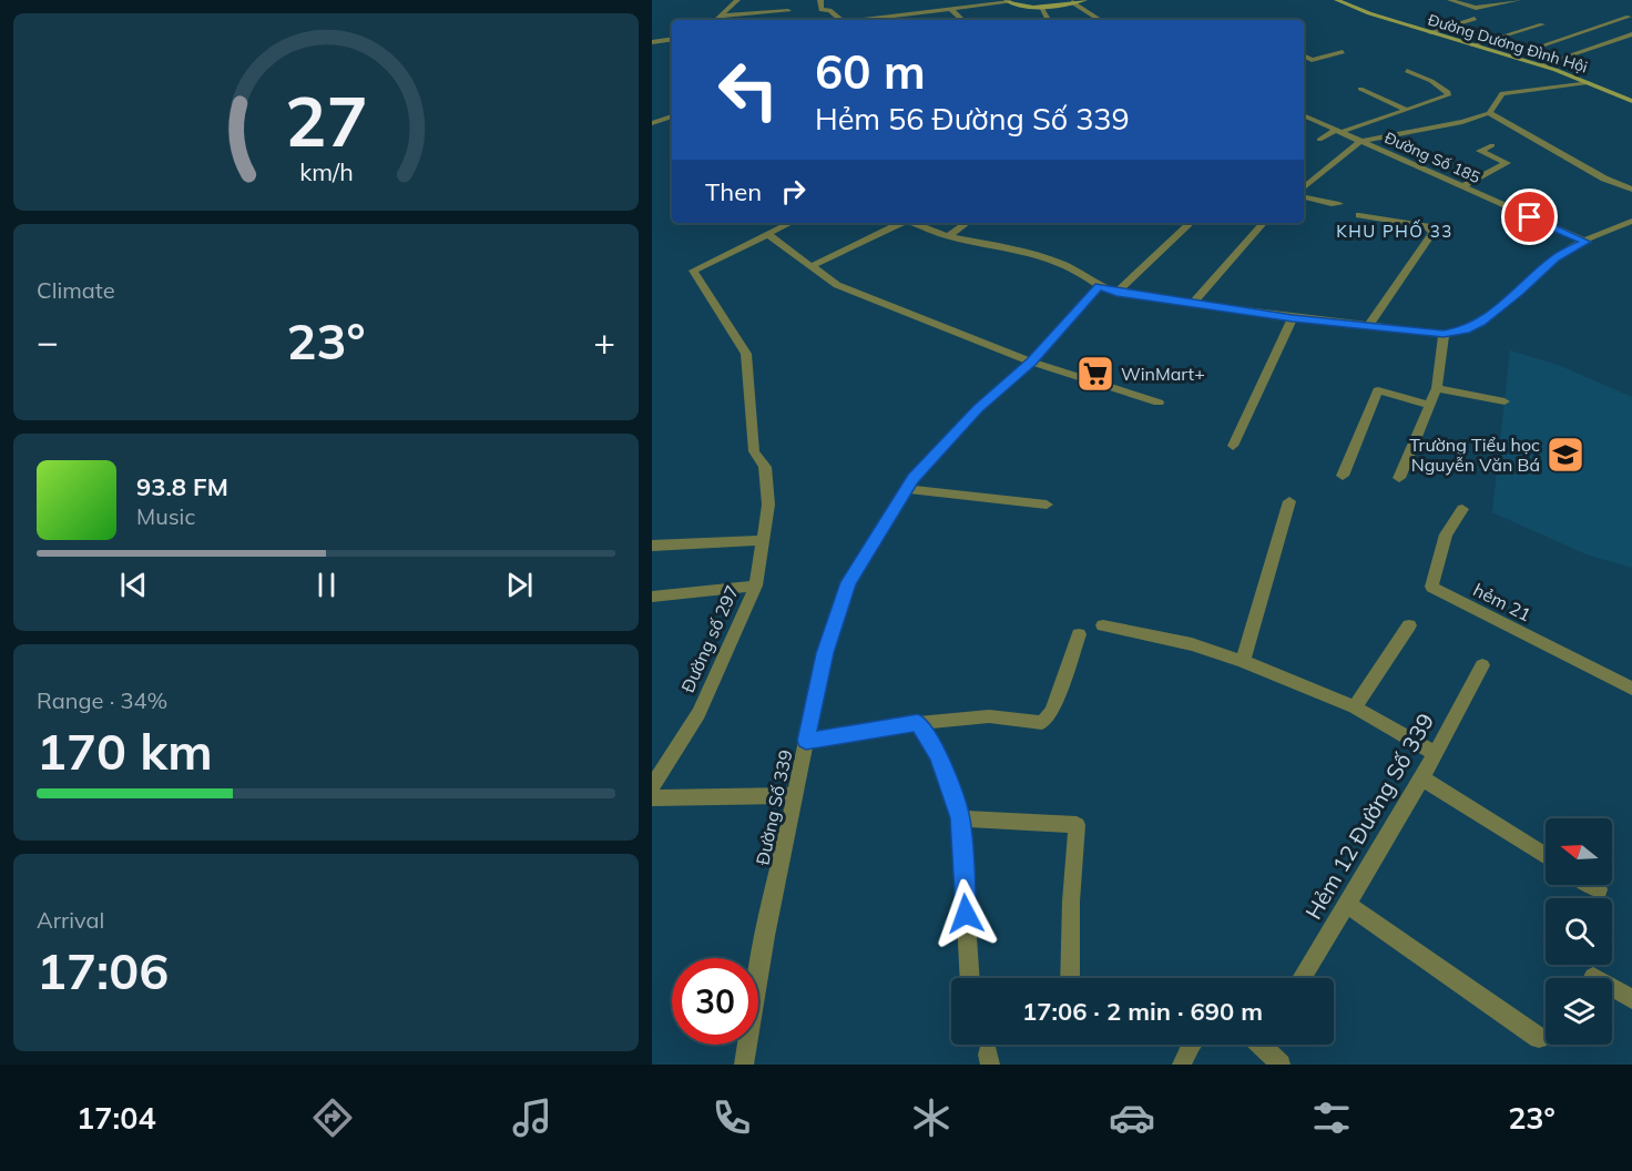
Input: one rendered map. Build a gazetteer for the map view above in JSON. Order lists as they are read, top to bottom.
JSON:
{
  "streets": {
    "street": [
      "Đường Dương Đình Hội",
      "Đường Số 185",
      "hẻm 21",
      "Đường số 297",
      "Đường Số 339",
      "Hẻm 12 Đường Số 339"
    ]
  },
  "districts": ["KHU PHỐ 33"],
  "places": {
    "supermarket": ["WinMart+"],
    "school or university": ["Trường Tiểu học Nguyễn Văn Bá"]
  },
  "north": "left",
  "page": {
    "turn": ["60 m", "Hẻm 56 Đường Số 339"],
    "then": "Then",
    "tile": [
      "Climate",
      ["Range · 34%", "170 km"],
      ["Arrival", "17:06"]
    ],
    "heat": ["−", "23°", "+"],
    "song": ["93.8 FM", "Music"],
    "limit": "30",
    "trip": "17:06 · 2 min · 690 m",
    "tabs": ["17:04", "23°"],
    "gauge": ["27", "km/h"]
  }
}
